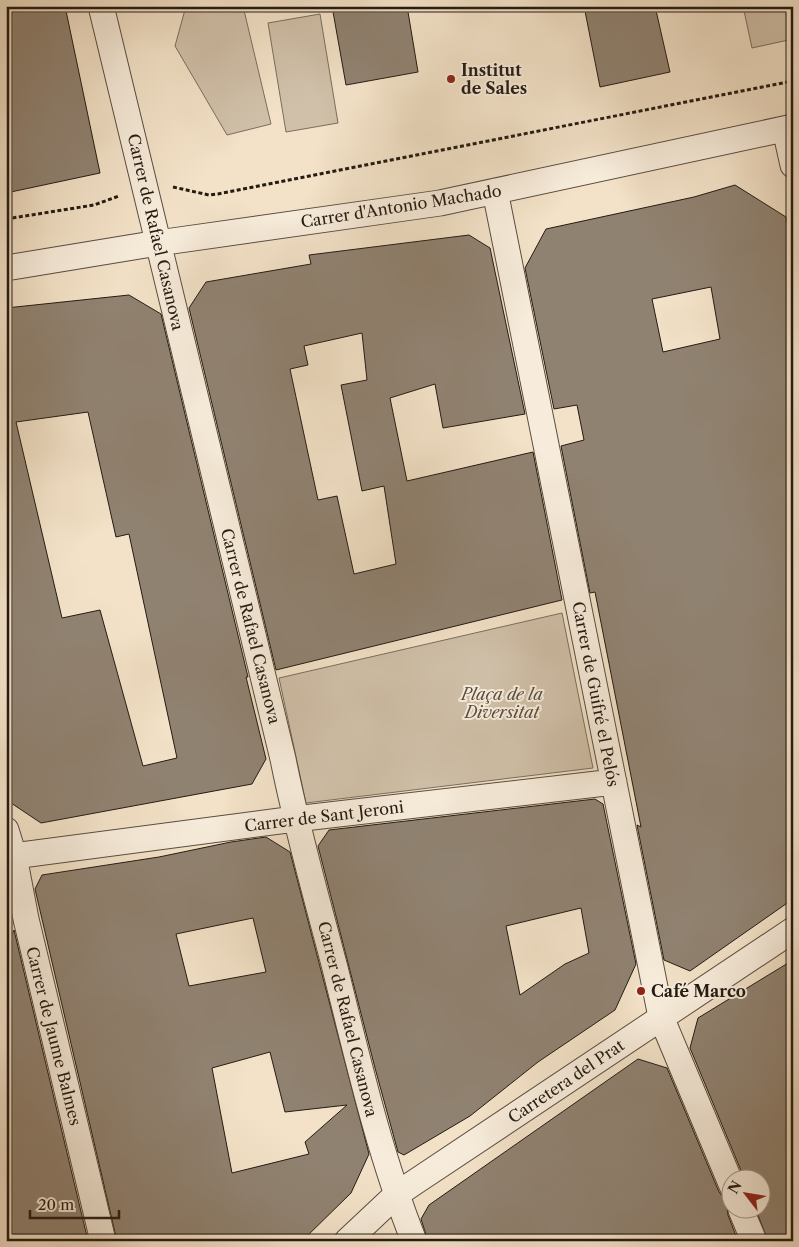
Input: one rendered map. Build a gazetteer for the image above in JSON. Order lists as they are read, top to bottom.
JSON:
{
  "streets": {
    "street": [
      "Carrer d'Antonio Machado",
      "Carrer de Rafael Casanova",
      "Carrer de Guifré el Pelós",
      "Carrer de Sant Jeroni",
      "Carrer de Jaume Balmes",
      "Carretera del Prat"
    ]
  },
  "crossings": [
    ["Carrer d'Antonio Machado", "Carrer de Rafael Casanova"],
    ["Carrer d'Antonio Machado", "Carrer de Guifré el Pelós"],
    ["Carrer de Rafael Casanova", "Carrer de Sant Jeroni"],
    ["Carrer de Rafael Casanova", "Carretera del Prat"],
    ["Carrer de Guifré el Pelós", "Carrer de Sant Jeroni"],
    ["Carrer de Guifré el Pelós", "Carretera del Prat"],
    ["Carrer de Sant Jeroni", "Carrer de Jaume Balmes"]
  ],
  "parks": ["Plaça de la Diversitat"],
  "places": ["Institut de Sales", "Café Marco"],
  "scale_bar": "20 m",
  "north": "top left"
}
